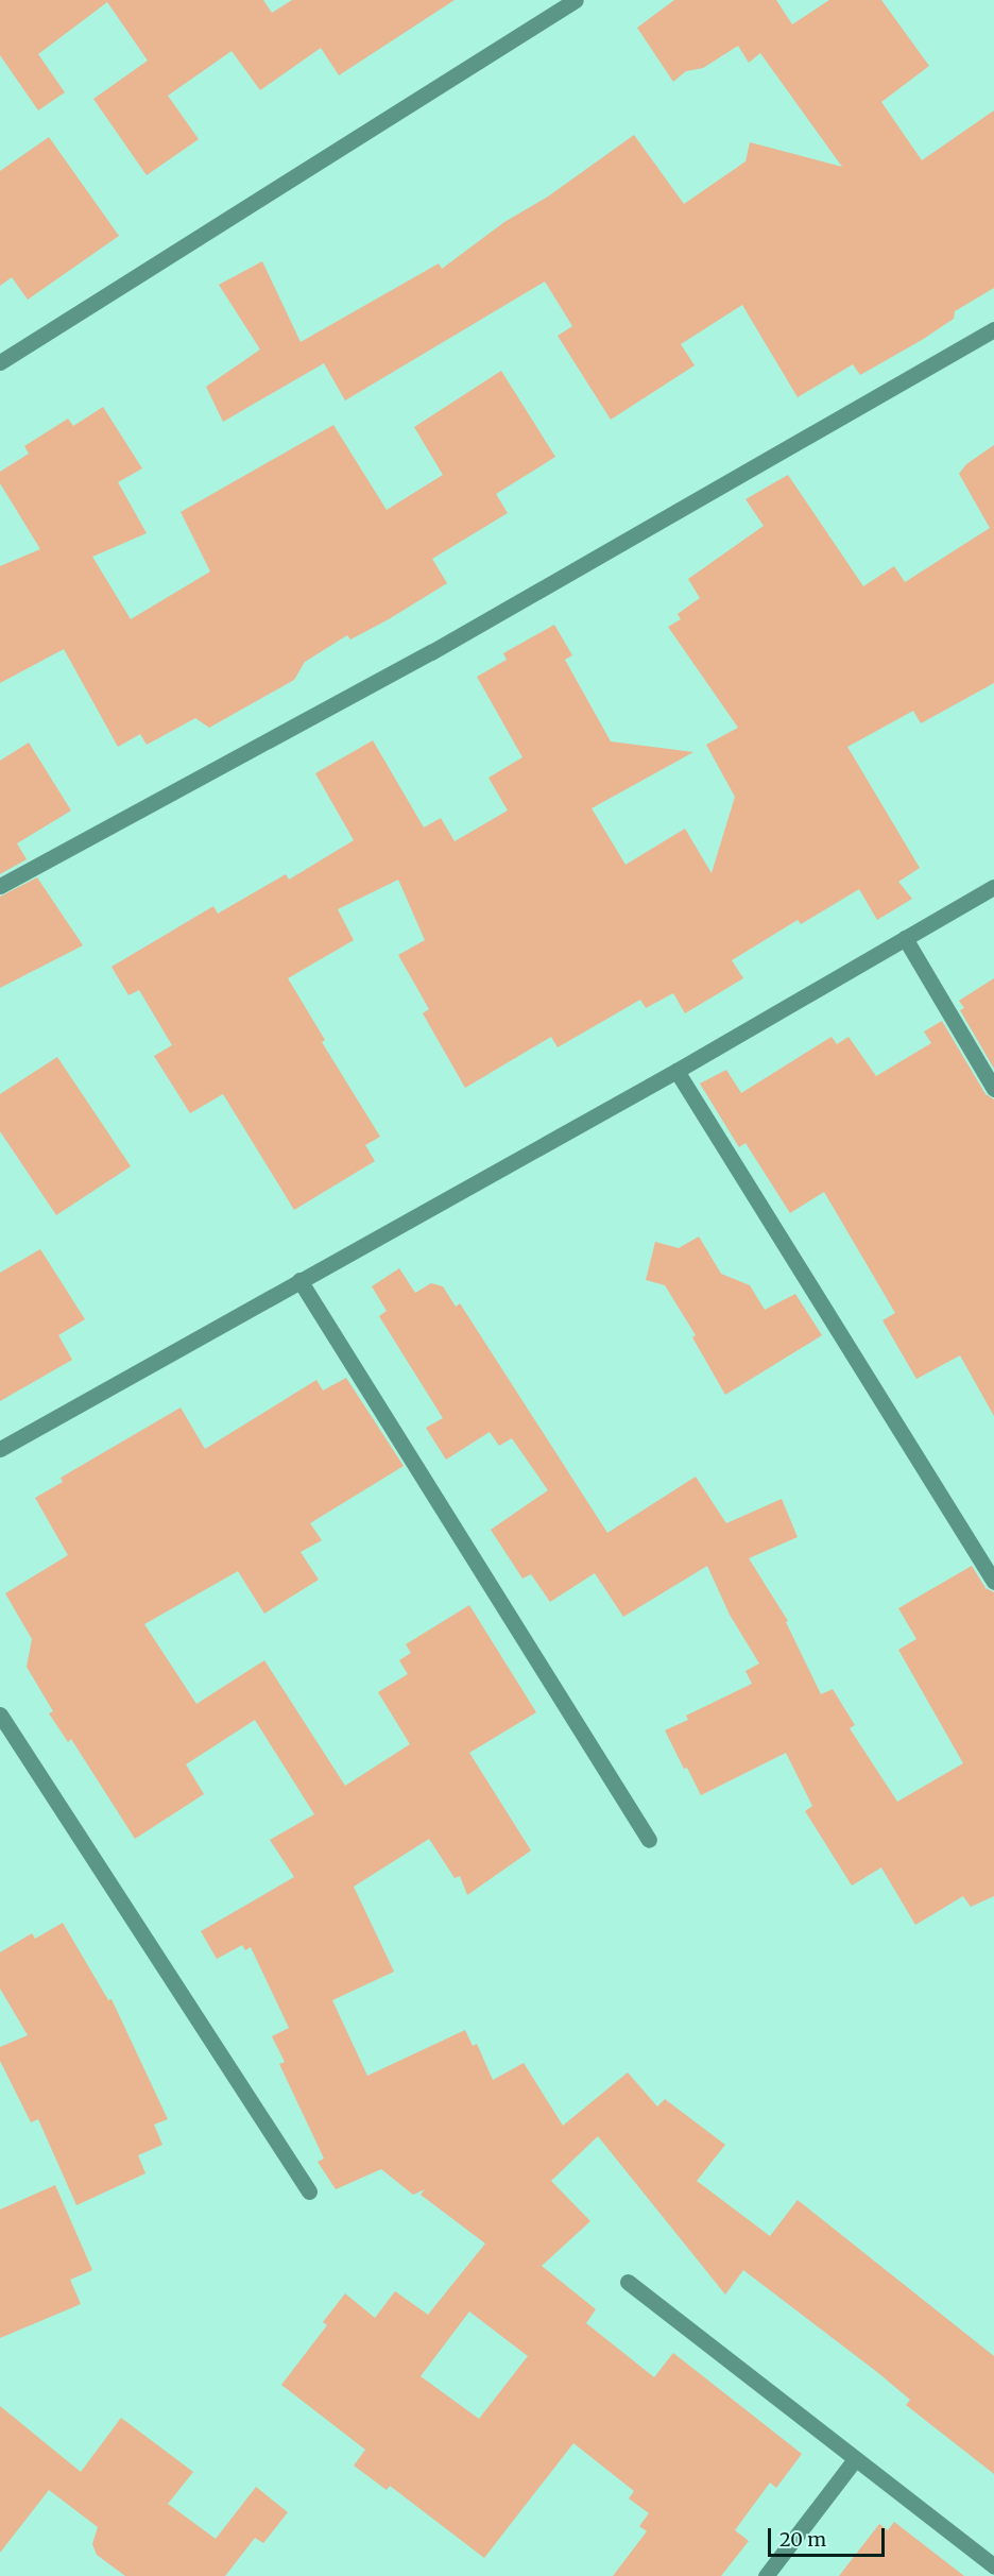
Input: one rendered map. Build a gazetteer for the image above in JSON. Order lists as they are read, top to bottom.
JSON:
{
  "scale_bar": "20 m"
}
